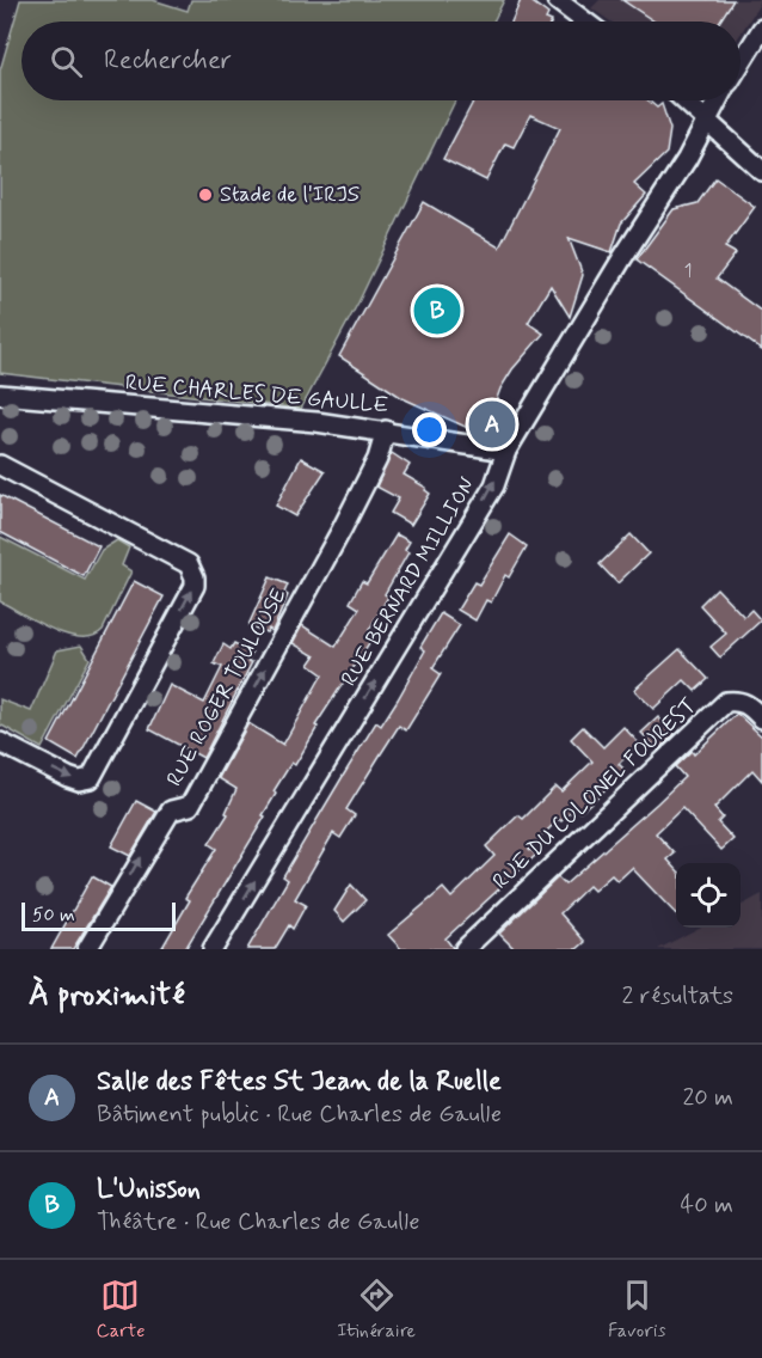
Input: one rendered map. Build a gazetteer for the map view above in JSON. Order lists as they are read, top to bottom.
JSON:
{
  "streets": {
    "street": [
      "RUE CHARLES DE GAULLE",
      "RUE BERNARD MILLION",
      "RUE ROGER TOULOUSE",
      "RUE DU COLONEL FOUREST"
    ]
  },
  "crossings": [
    ["RUE CHARLES DE GAULLE", "RUE BERNARD MILLION"],
    ["RUE CHARLES DE GAULLE", "RUE ROGER TOULOUSE"]
  ],
  "one_way": ["RUE BERNARD MILLION", "RUE ROGER TOULOUSE"],
  "places": ["Stade de l'IRJS"],
  "house_numbers": ["1"],
  "scale_bar": "50 m",
  "page": {
    "search": "Rechercher",
    "pins": ["B", "A"],
    "scale": "50 m",
    "heading": ["À proximité", "2 résultats"],
    "list": [
      {
        "mark": "A",
        "name": "Salle des Fêtes St Jean de la Ruelle",
        "note": "Bâtiment public · Rue Charles de Gaulle",
        "value": "20 m"
      },
      {
        "mark": "B",
        "name": "L'Unisson",
        "note": "Théâtre · Rue Charles de Gaulle",
        "value": "40 m"
      }
    ],
    "nav": ["Carte", "Itinéraire", "Favoris"]
  }
}
